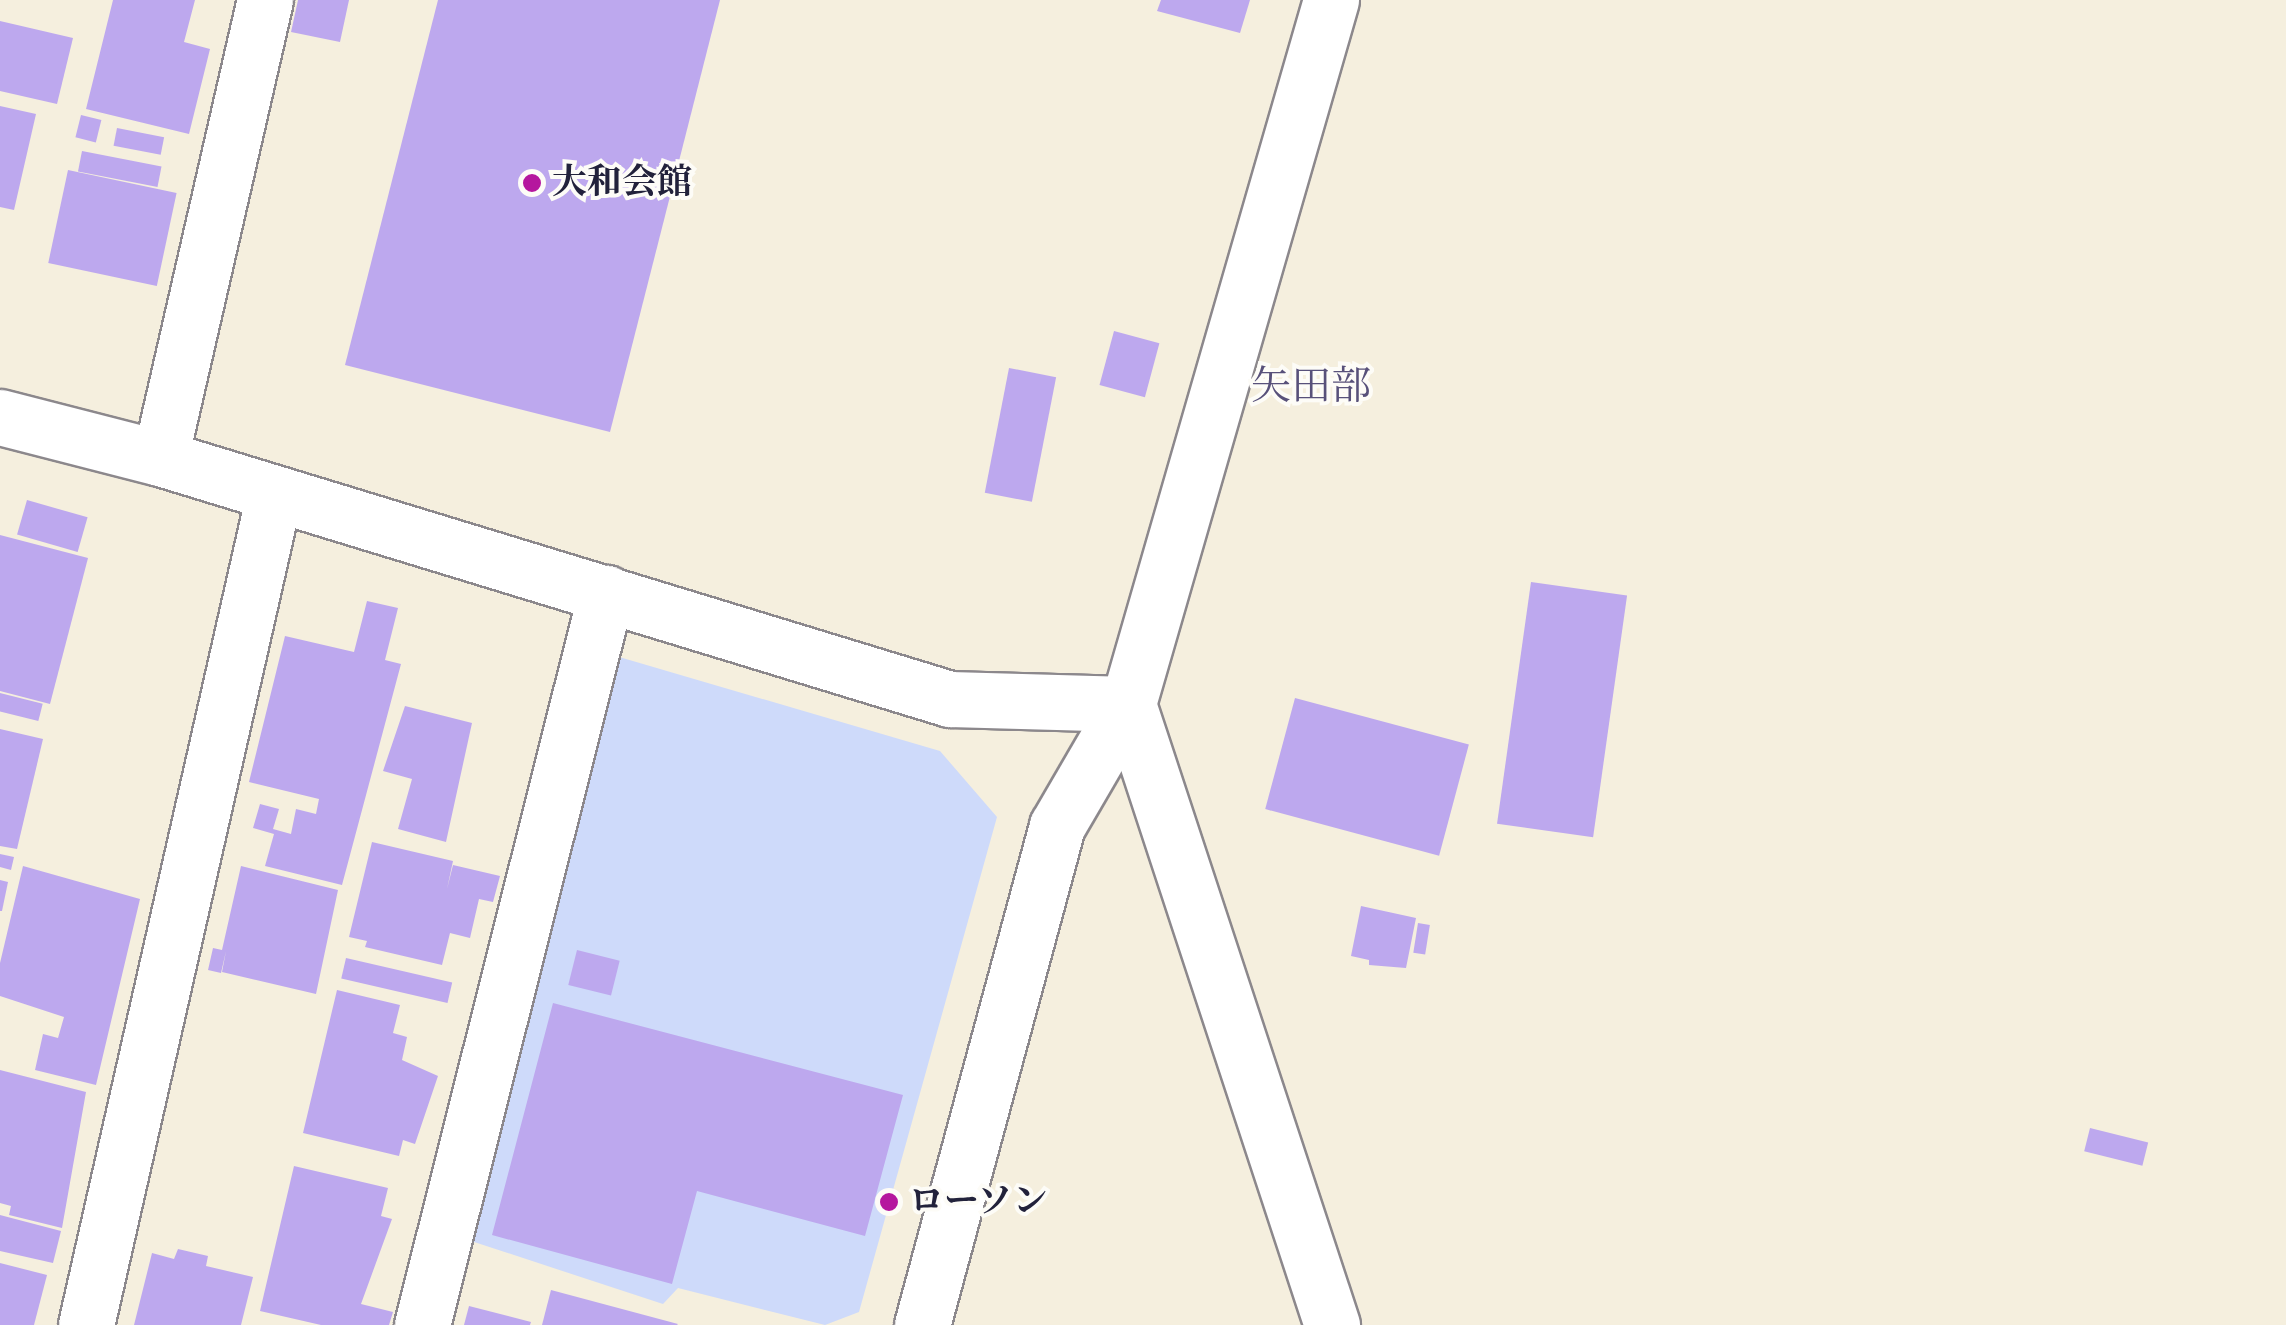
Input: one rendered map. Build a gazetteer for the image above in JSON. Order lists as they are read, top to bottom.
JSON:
{
  "districts": ["矢田部"],
  "places": ["大和会館", "ローソン"]
}
